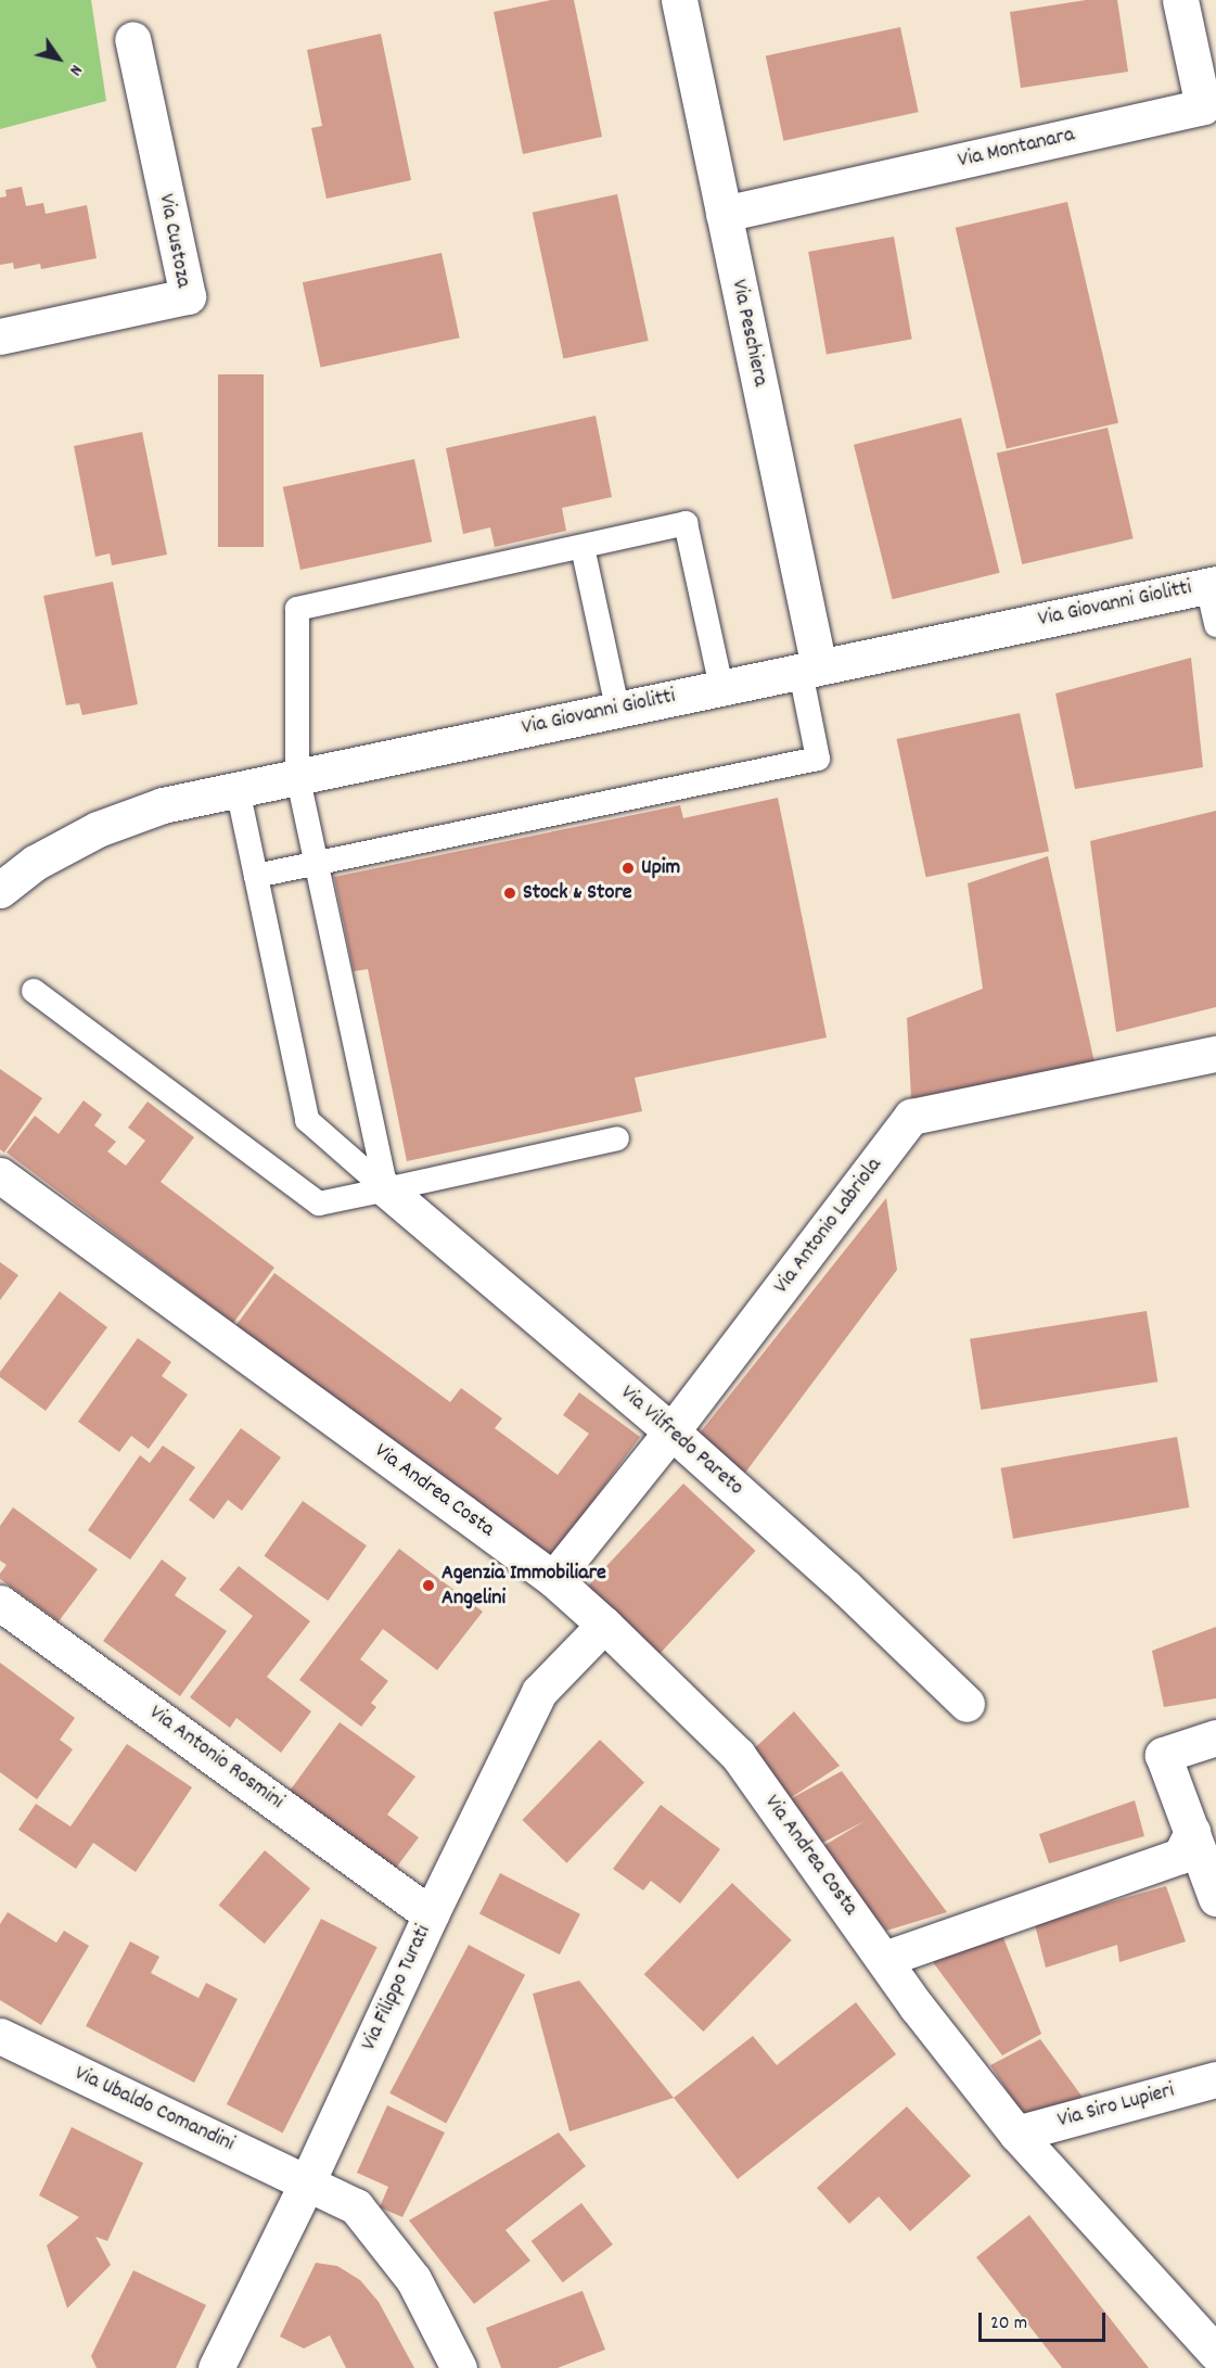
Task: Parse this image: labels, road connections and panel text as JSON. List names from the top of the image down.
{
  "streets": {
    "street": [
      "Via Montanara",
      "Via Custoza",
      "Via Peschiera",
      "Via Giovanni Giolitti",
      "Via Antonio Labriola",
      "Via Vilfredo Pareto",
      "Via Andrea Costa",
      "Via Antonio Rosmini",
      "Via Filippo Turati",
      "Via Siro Lupieri",
      "Via Ubaldo Comandini"
    ]
  },
  "crossings": [
    ["Via Montanara", "Via Peschiera"],
    ["Via Peschiera", "Via Giovanni Giolitti"],
    ["Via Antonio Labriola", "Via Vilfredo Pareto"],
    ["Via Antonio Labriola", "Via Andrea Costa"],
    ["Via Andrea Costa", "Via Filippo Turati"],
    ["Via Andrea Costa", "Via Siro Lupieri"],
    ["Via Antonio Rosmini", "Via Filippo Turati"],
    ["Via Filippo Turati", "Via Ubaldo Comandini"]
  ],
  "places": ["Upim", "Stock & Store", "Agenzia Immobiliare Angelini"],
  "scale_bar": "20 m",
  "north": "bottom right"
}
